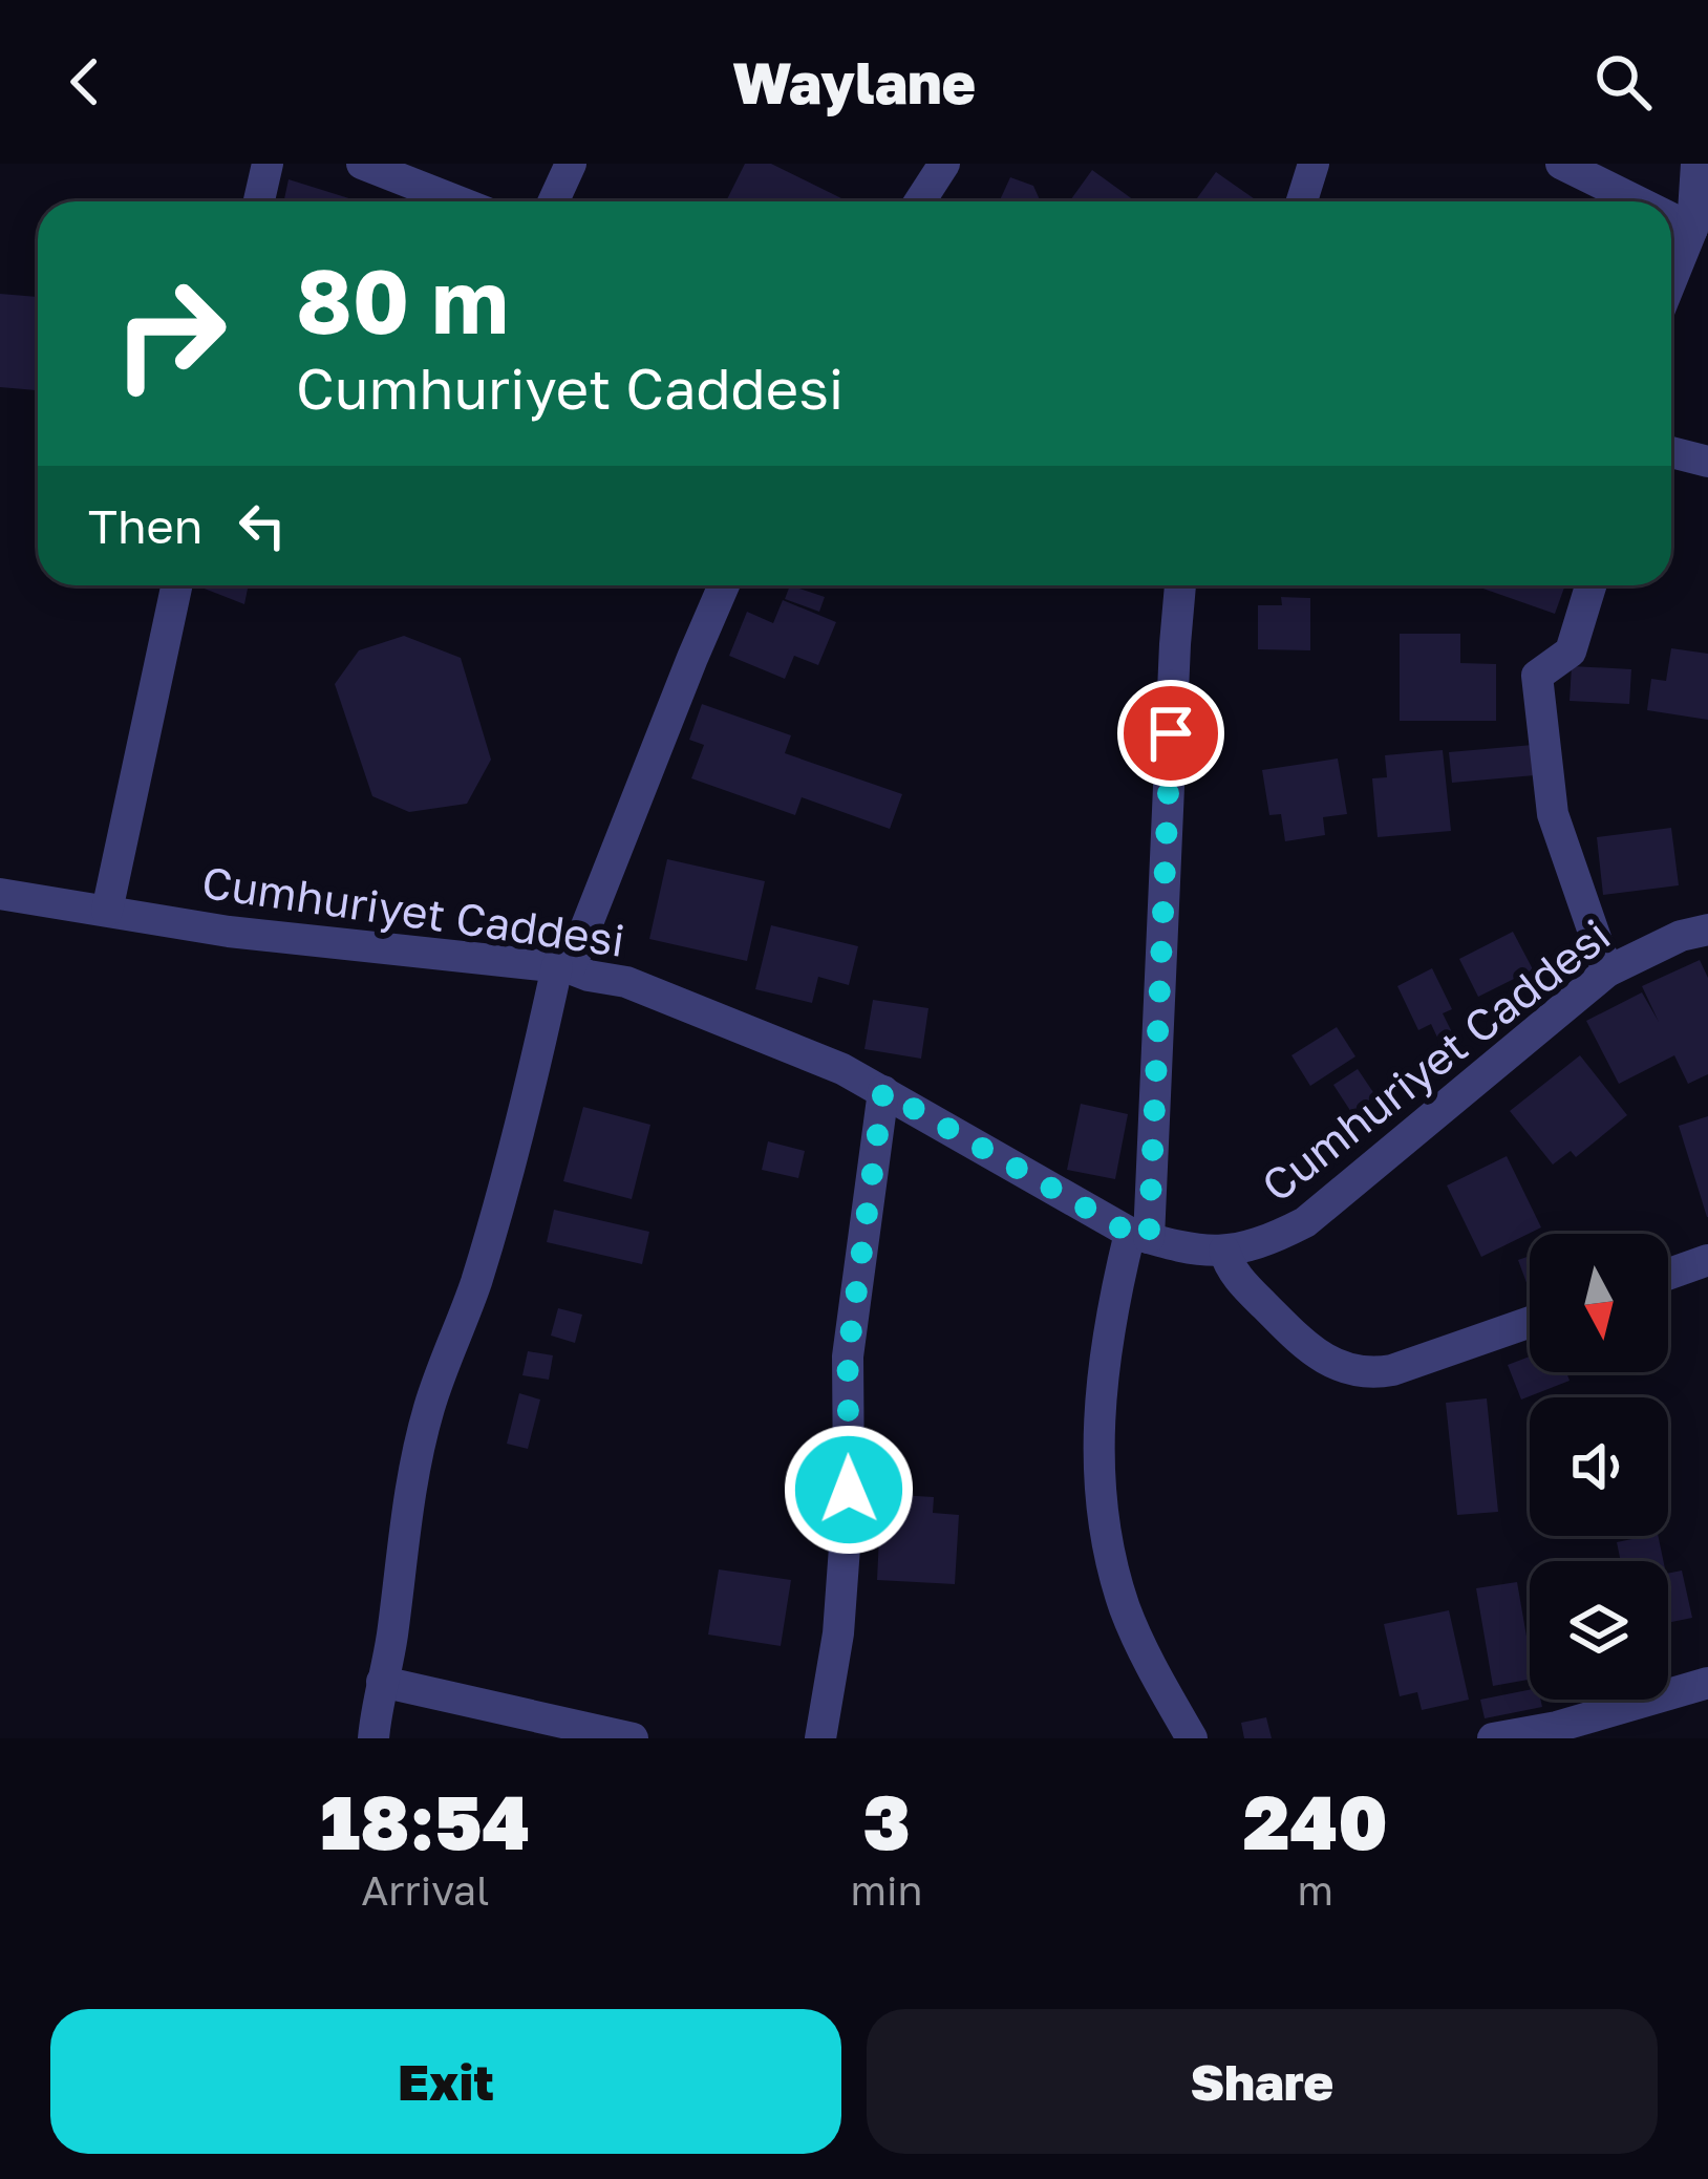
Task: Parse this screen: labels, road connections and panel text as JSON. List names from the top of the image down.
{
  "streets": {
    "street": ["Cumhuriyet Caddesi"]
  },
  "north": "bottom",
  "page": {
    "header": "Waylane",
    "turn": ["80 m", "Cumhuriyet Caddesi"],
    "then": "Then",
    "eta": [
      "18:54",
      "Arrival",
      "3",
      "min",
      "240",
      "m"
    ],
    "buttons": ["Exit", "Share"]
  }
}
